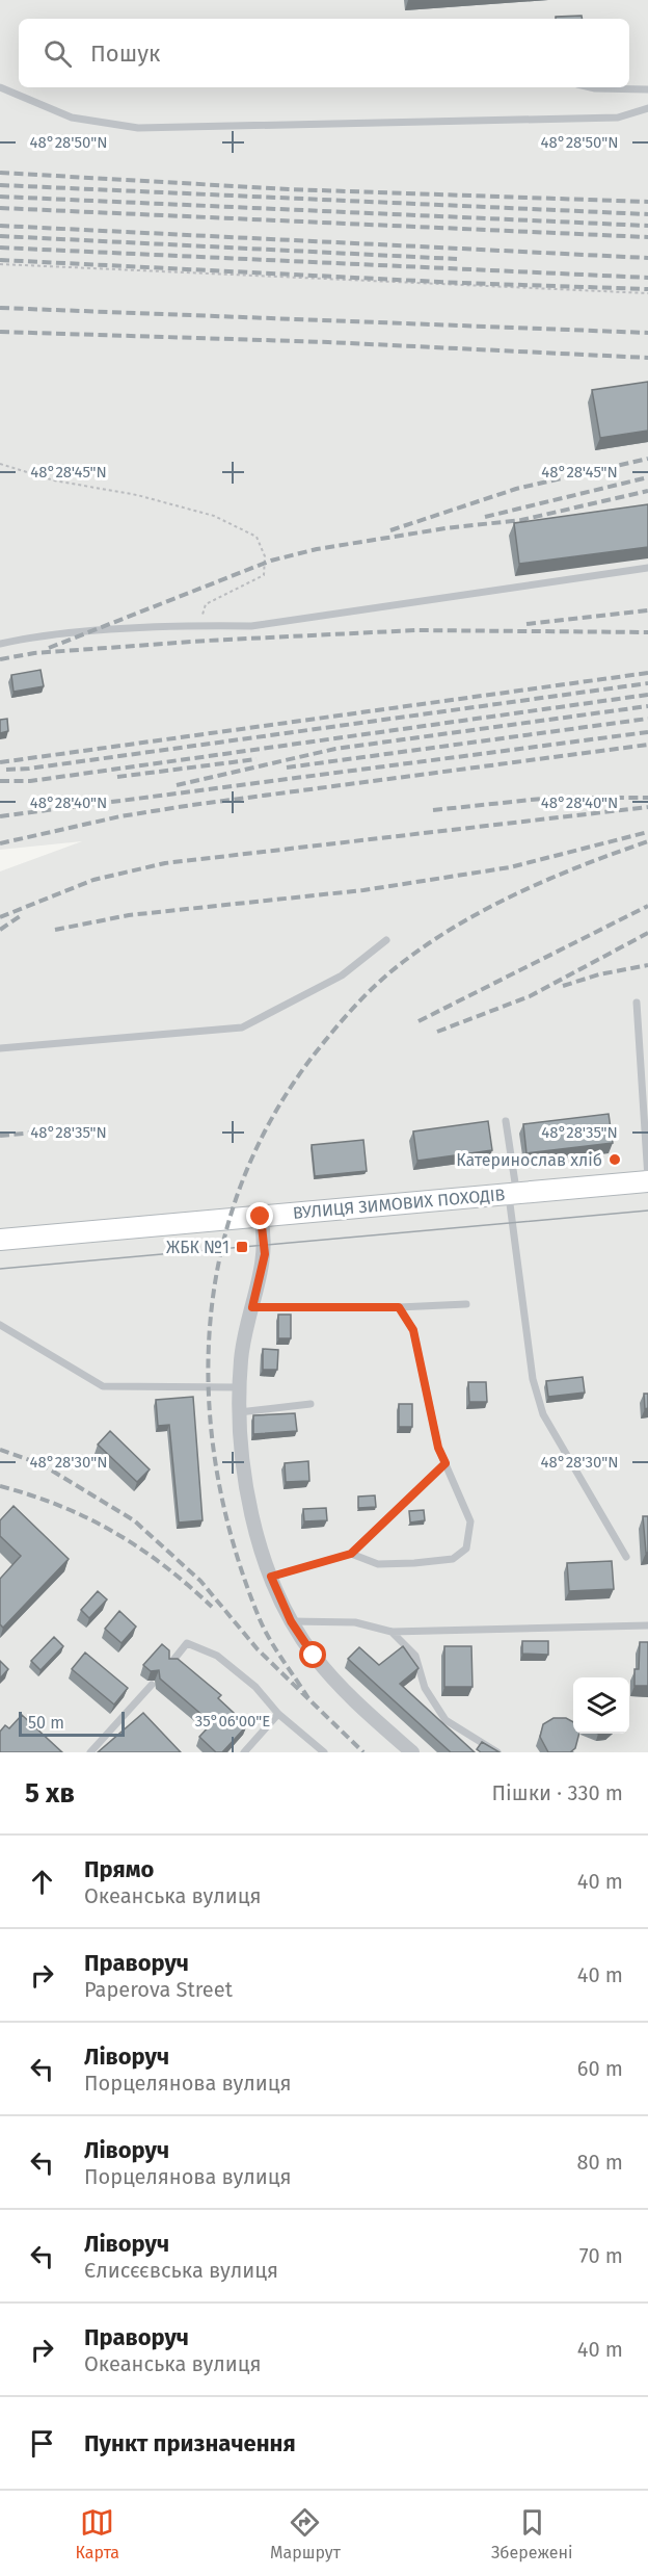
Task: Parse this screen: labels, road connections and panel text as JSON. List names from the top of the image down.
{
  "streets": {
    "main road": ["ВУЛИЦЯ ЗИМОВИХ ПОХОДІВ"]
  },
  "places": {
    "other": ["Катеринослав хліб"],
    "transit": ["ЖБК №1"]
  },
  "scale_bar": "50 m",
  "page": {
    "search": "Пошук",
    "scale": "50 m",
    "heading": ["5 хв", "Пішки · 330 m"],
    "list": [
      ["Прямо", "Океанська вулиця", "40 m"],
      ["Праворуч", "Paperova Street", "40 m"],
      ["Ліворуч", "Порцелянова вулиця", "60 m"],
      ["Ліворуч", "Порцелянова вулиця", "80 m"],
      ["Ліворуч", "Єлисєєвська вулиця", "70 m"],
      ["Праворуч", "Океанська вулиця", "40 m"],
      "Пункт призначення"
    ],
    "nav": ["Карта", "Маршрут", "Збережені"]
  },
  "coordinates": [
    "48°28'50\"N",
    "48°28'45\"N",
    "48°28'40\"N",
    "48°28'35\"N",
    "48°28'30\"N",
    "35°06'00\"E"
  ]
}
